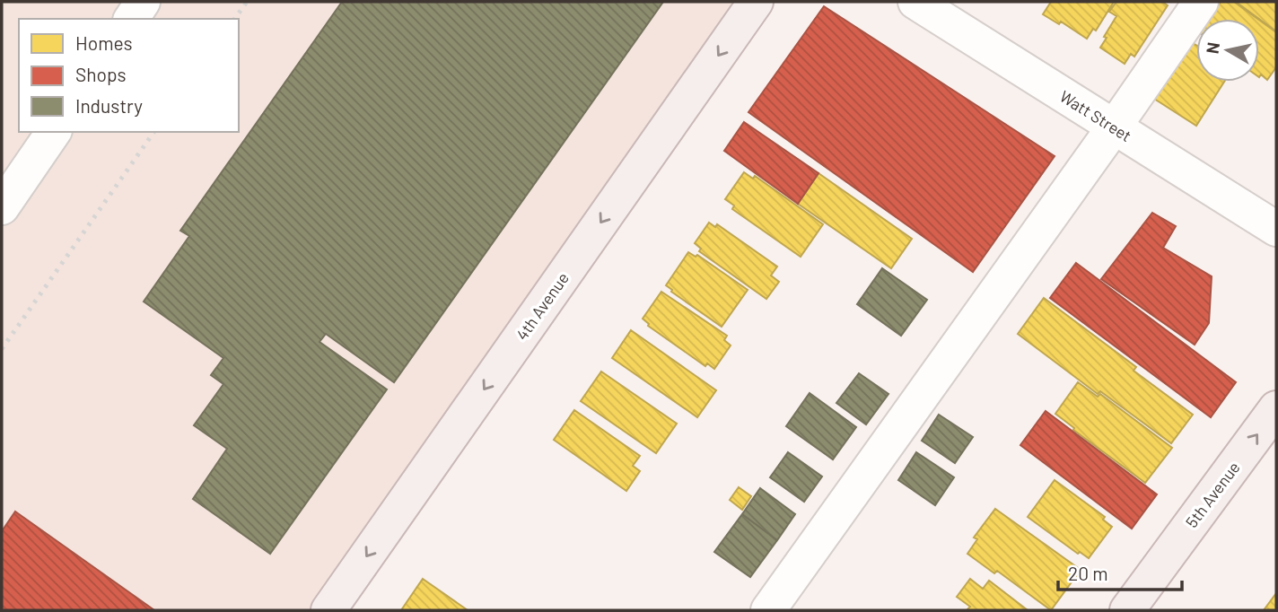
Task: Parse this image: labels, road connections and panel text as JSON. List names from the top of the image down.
{
  "streets": {
    "main road": ["4th Avenue", "5th Avenue"],
    "street": ["Watt Street"]
  },
  "one_way": ["4th Avenue", "5th Avenue"],
  "legend": ["Homes", "Shops", "Industry"],
  "scale_bar": "20 m",
  "north": "left"
}
